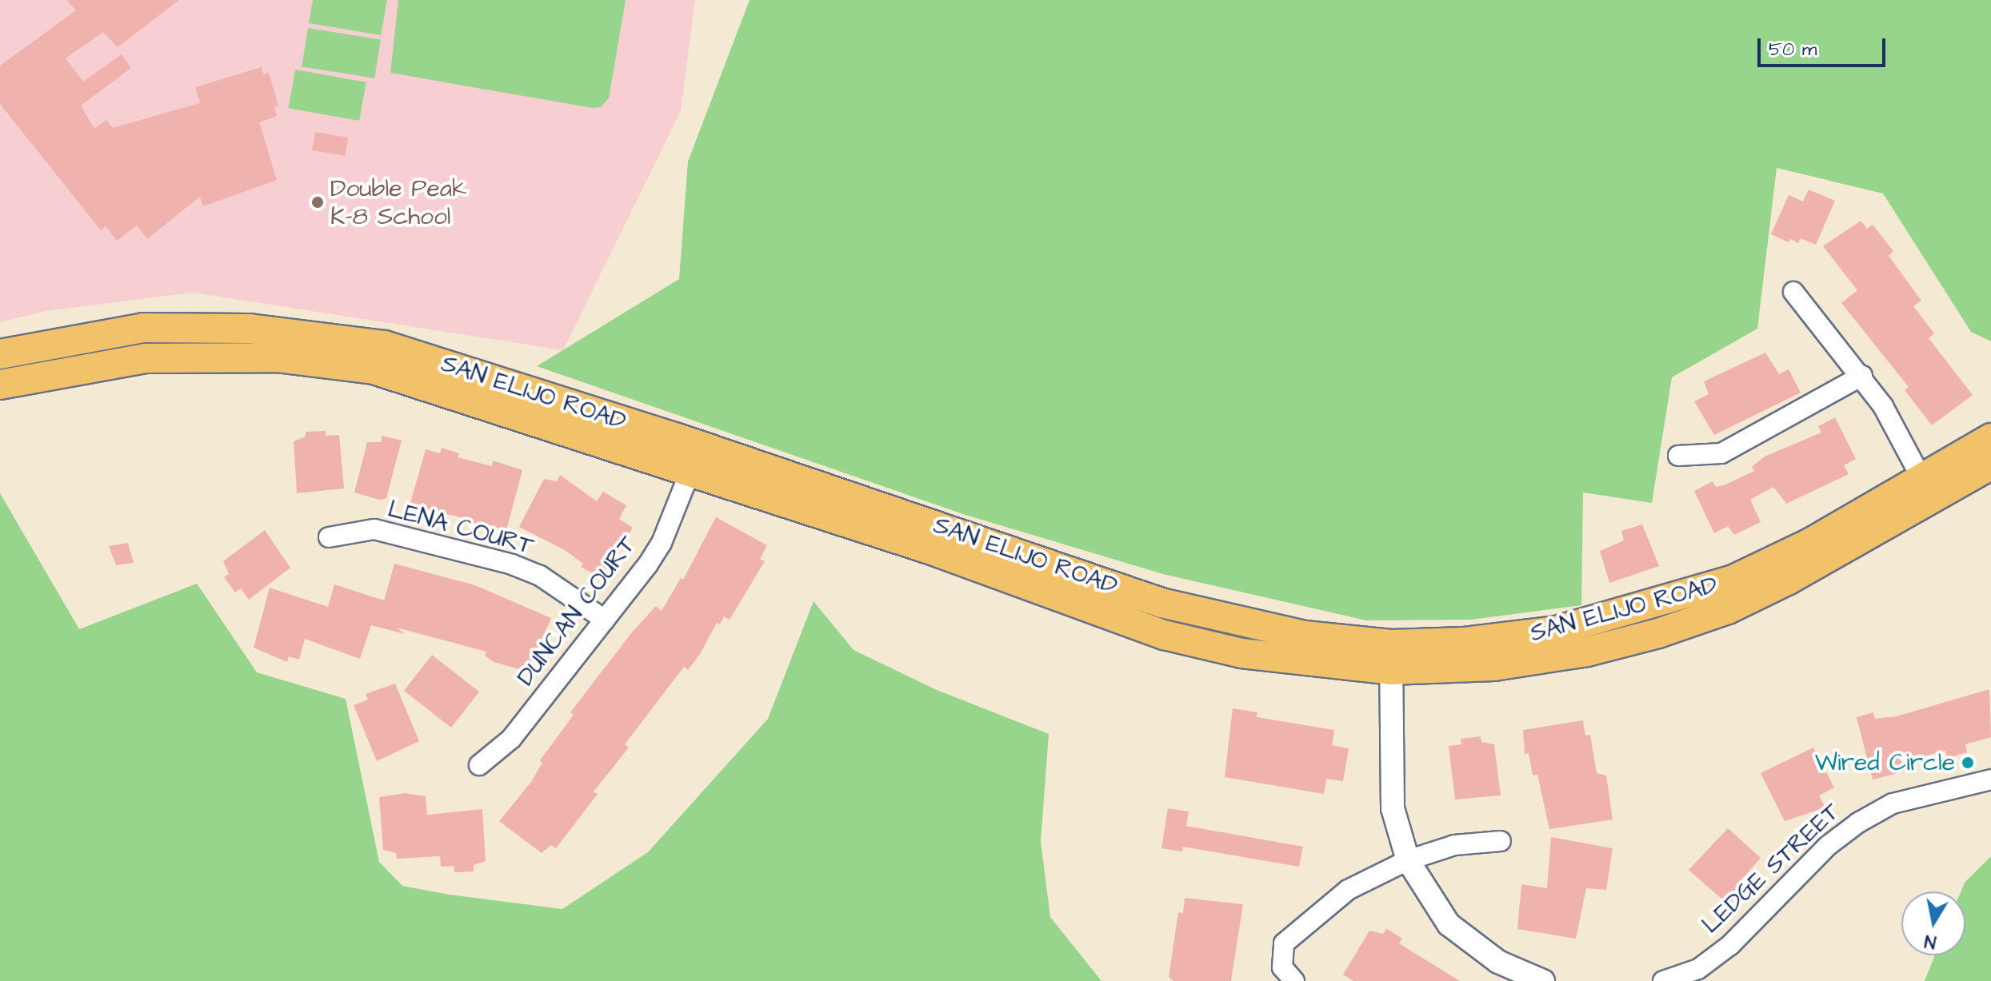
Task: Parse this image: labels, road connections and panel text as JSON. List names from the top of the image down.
{
  "streets": {
    "main road": ["SAN ELIJO ROAD"],
    "street": ["LENA COURT", "DUNCAN COURT", "LEDGE STREET"]
  },
  "crossings": [
    ["SAN ELIJO ROAD", "DUNCAN COURT"],
    ["LENA COURT", "DUNCAN COURT"]
  ],
  "places": ["Double Peak K-8 School", "Wired Circle"],
  "scale_bar": "50 m",
  "north": "bottom"
}
